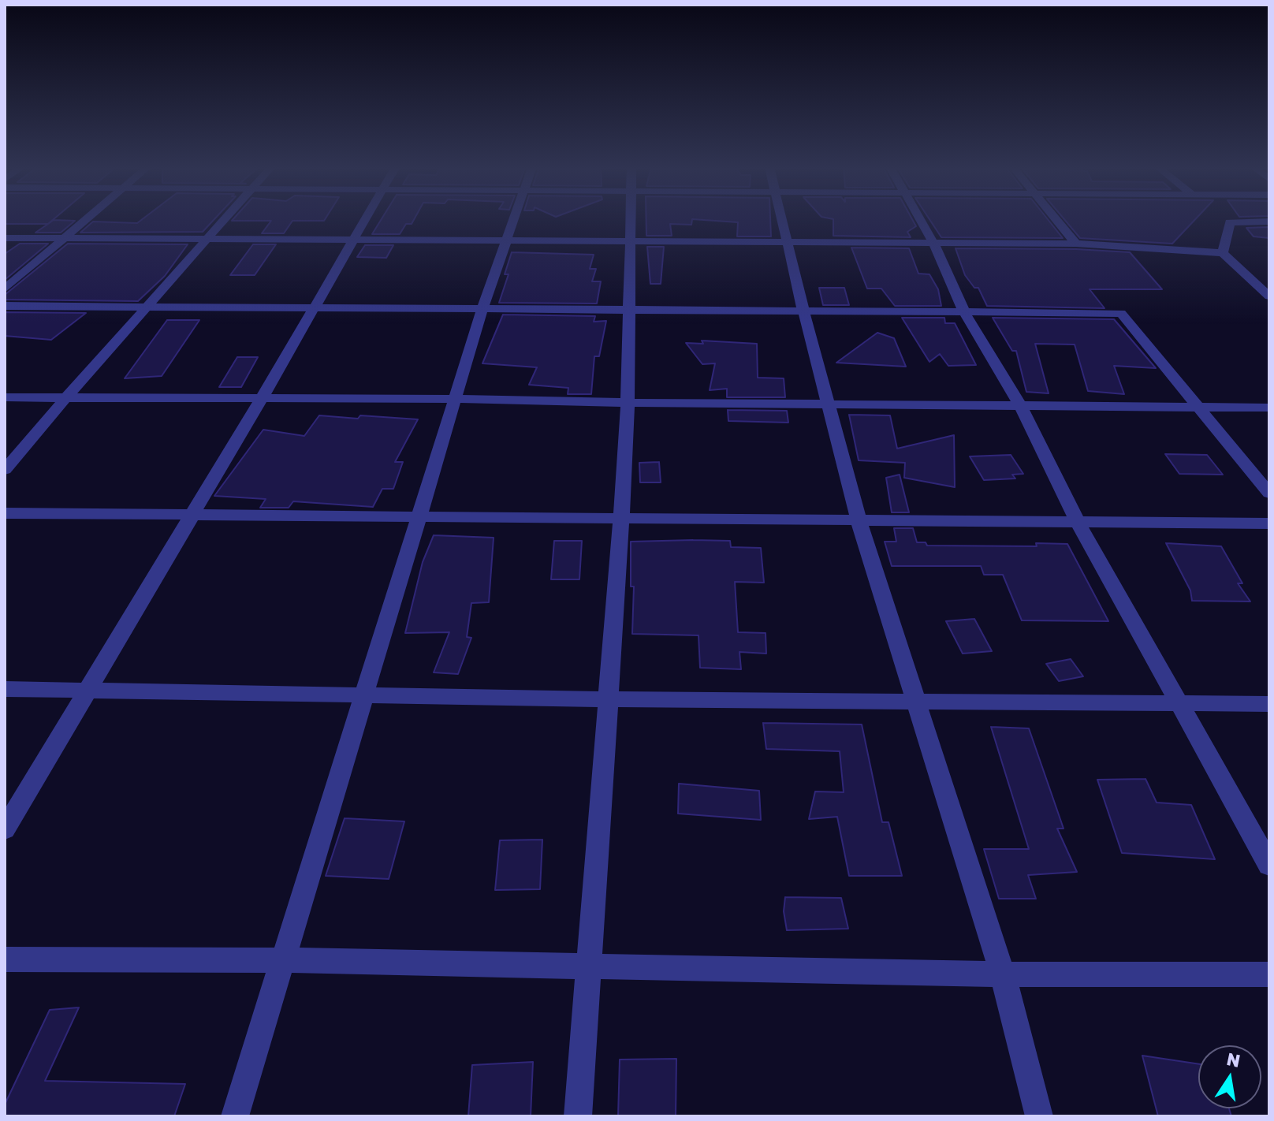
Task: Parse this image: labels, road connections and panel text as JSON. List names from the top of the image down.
{
  "north": "top"
}
